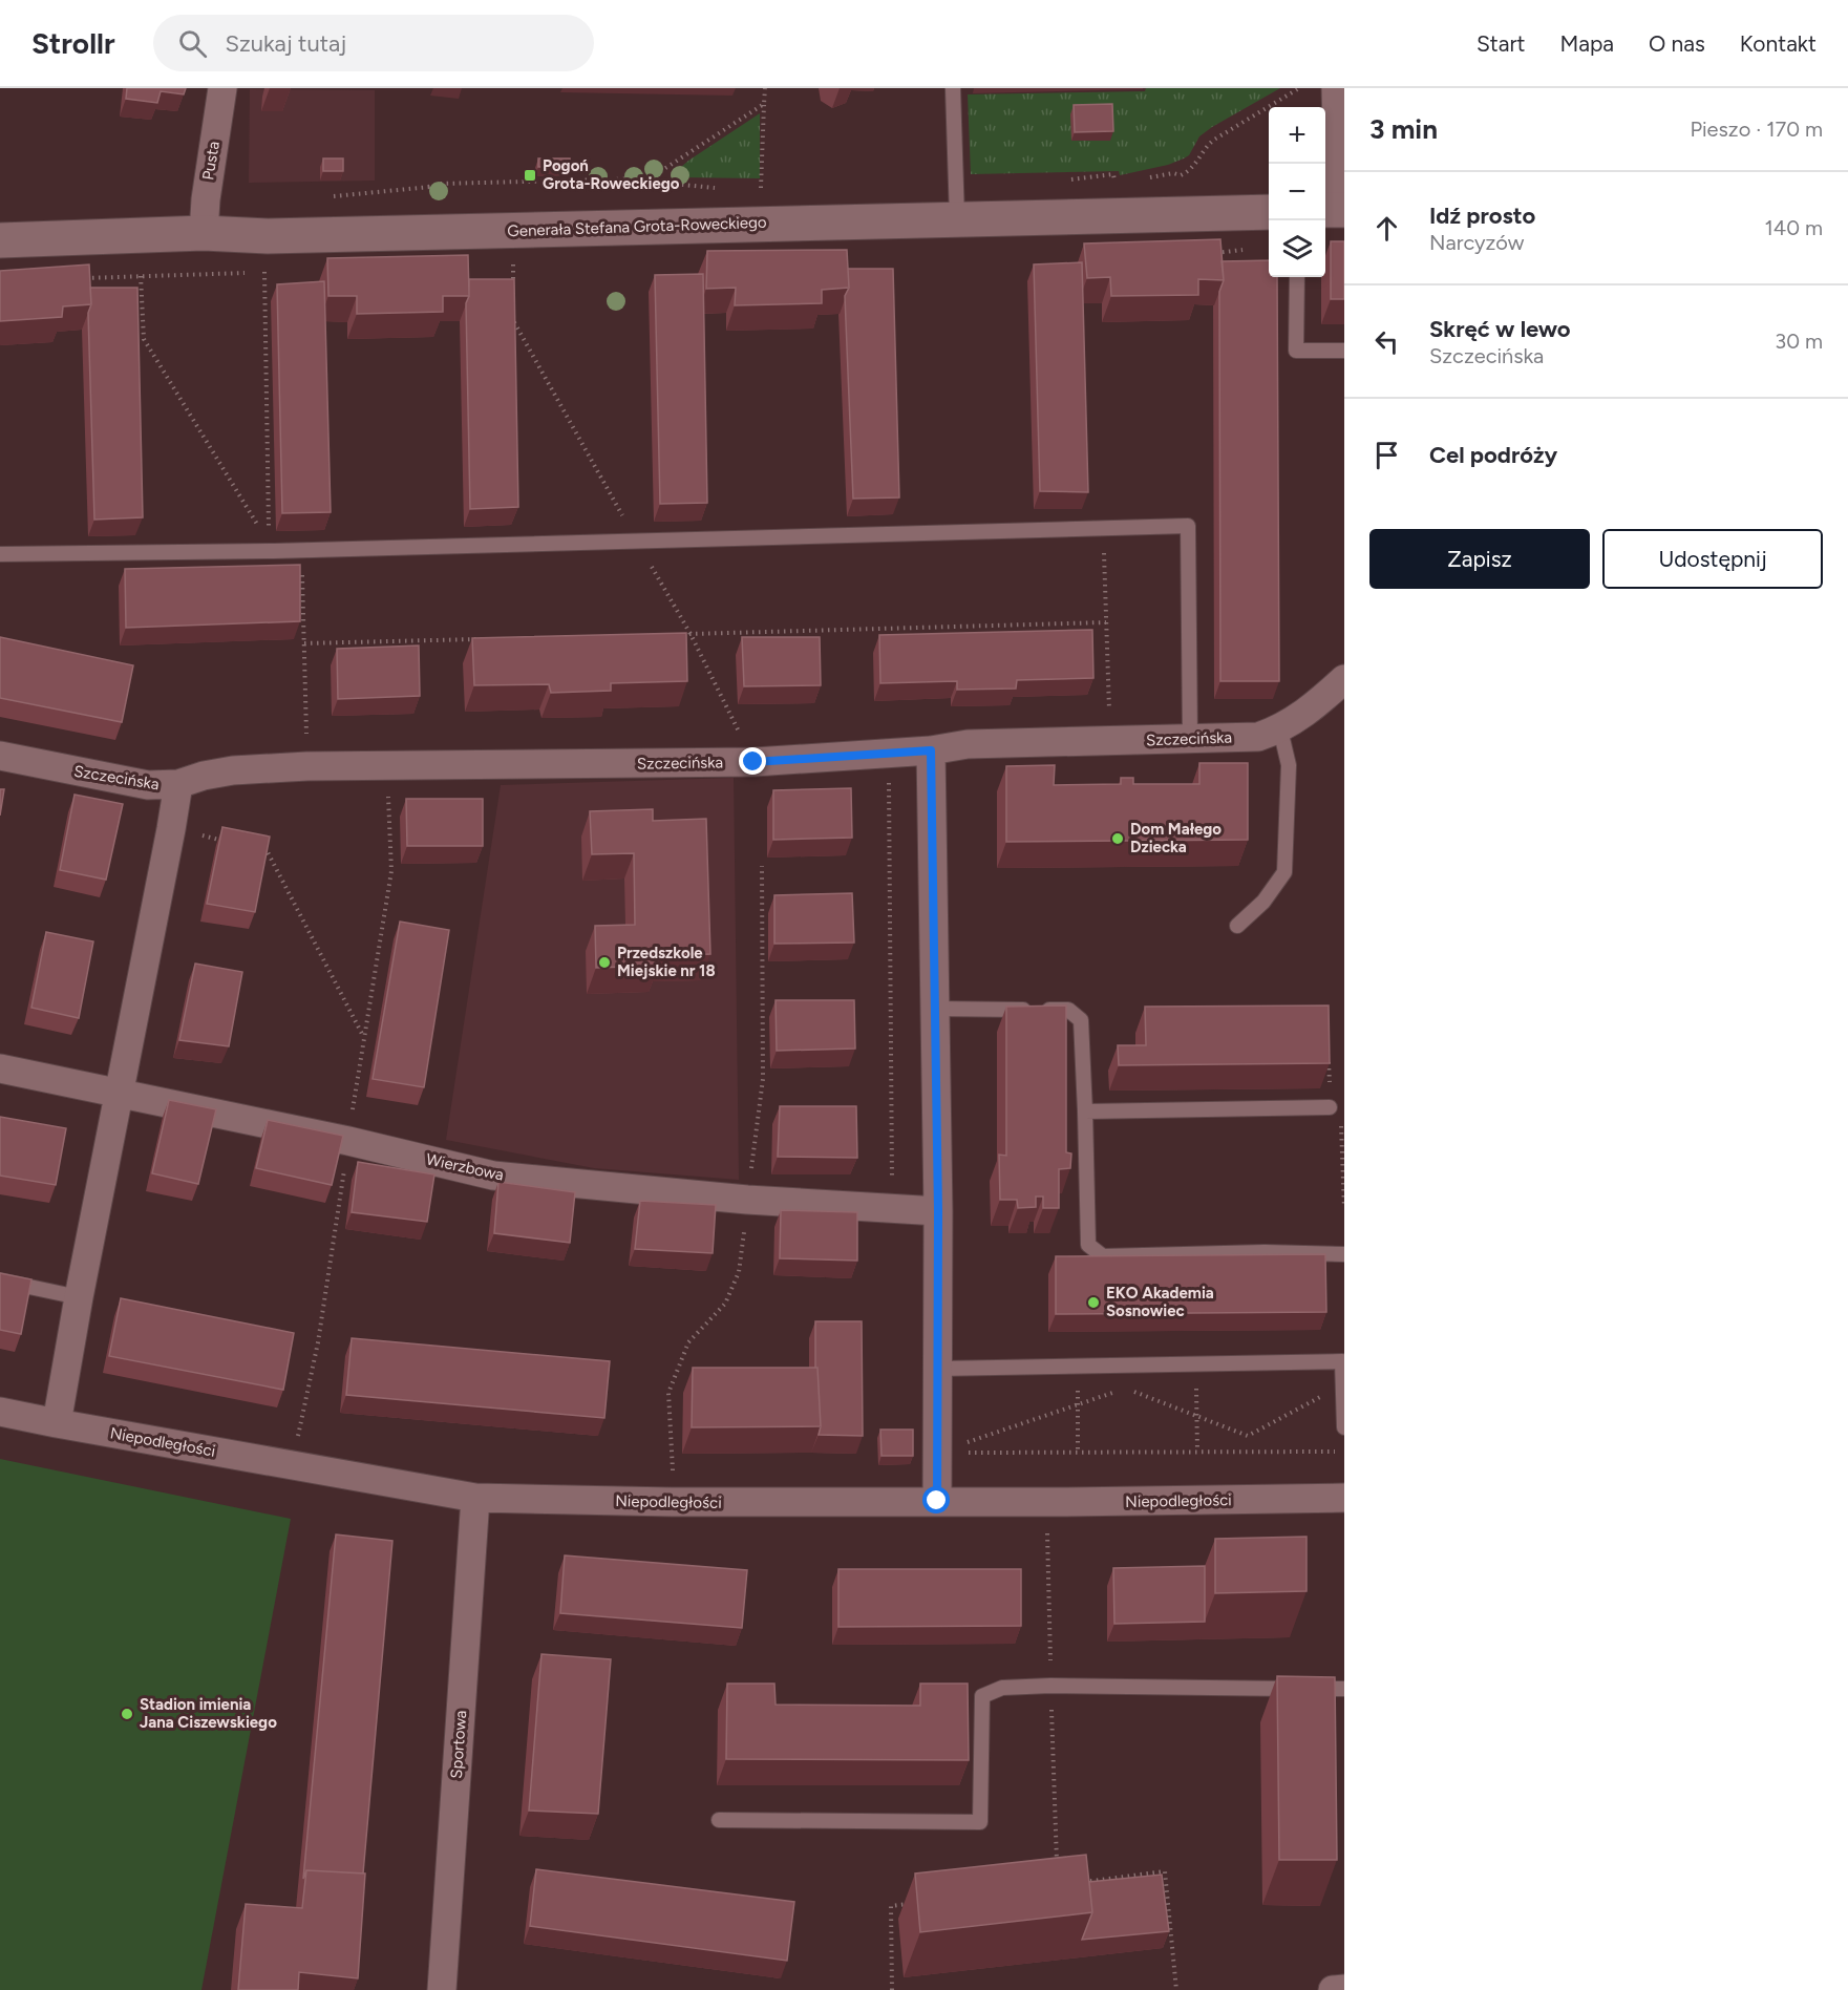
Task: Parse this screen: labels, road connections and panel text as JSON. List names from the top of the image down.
{
  "streets": {
    "street": [
      "Pusta",
      "Generała Stefana Grota-Roweckiego",
      "Szczecińska",
      "Wierzbowa",
      "Niepodległości",
      "Sportowa"
    ]
  },
  "crossings": [
    ["Pusta", "Generała Stefana Grota-Roweckiego"],
    ["Niepodległości", "Sportowa"]
  ],
  "places": {
    "transit": ["Pogoń Grota-Roweckiego"],
    "other": [
      "Dom Małego Dziecka",
      "Przedszkole Miejskie nr 18",
      "EKO Akademia Sosnowiec",
      "Stadion imienia Jana Ciszewskiego"
    ]
  },
  "page": {
    "header": "Strollr",
    "search": "Szukaj tutaj",
    "nav": [
      "Start",
      "Mapa",
      "O nas",
      "Kontakt"
    ],
    "heading": ["3 min", "Pieszo · 170 m"],
    "map_buttons": ["+", "−"],
    "list": [
      ["Idź prosto", "Narcyzów", "140 m"],
      ["Skręć w lewo", "Szczecińska", "30 m"],
      "Cel podróży"
    ],
    "buttons": ["Zapisz", "Udostępnij"]
  }
}
